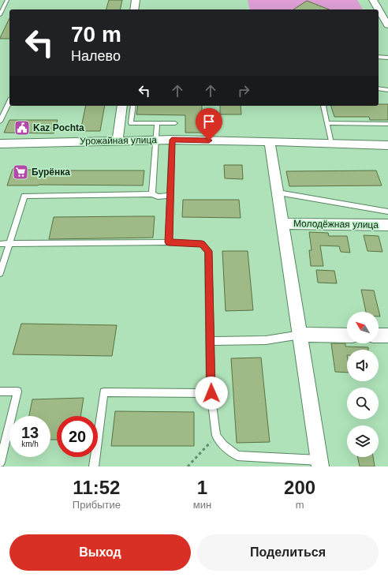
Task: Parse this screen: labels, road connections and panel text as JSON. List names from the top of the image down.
{
  "streets": {
    "street": ["Урожайная улица", "Молодёжная улица"]
  },
  "places": {
    "public building": ["Kaz Pochta"],
    "supermarket": ["Бурёнка"]
  },
  "north": "top left",
  "page": {
    "turn": ["70 m", "Налево"],
    "speed": "13 km/h",
    "limit": "20",
    "eta": [
      "11:52",
      "Прибытие",
      "1",
      "мин",
      "200",
      "m"
    ],
    "buttons": ["Выход", "Поделиться"]
  }
}
